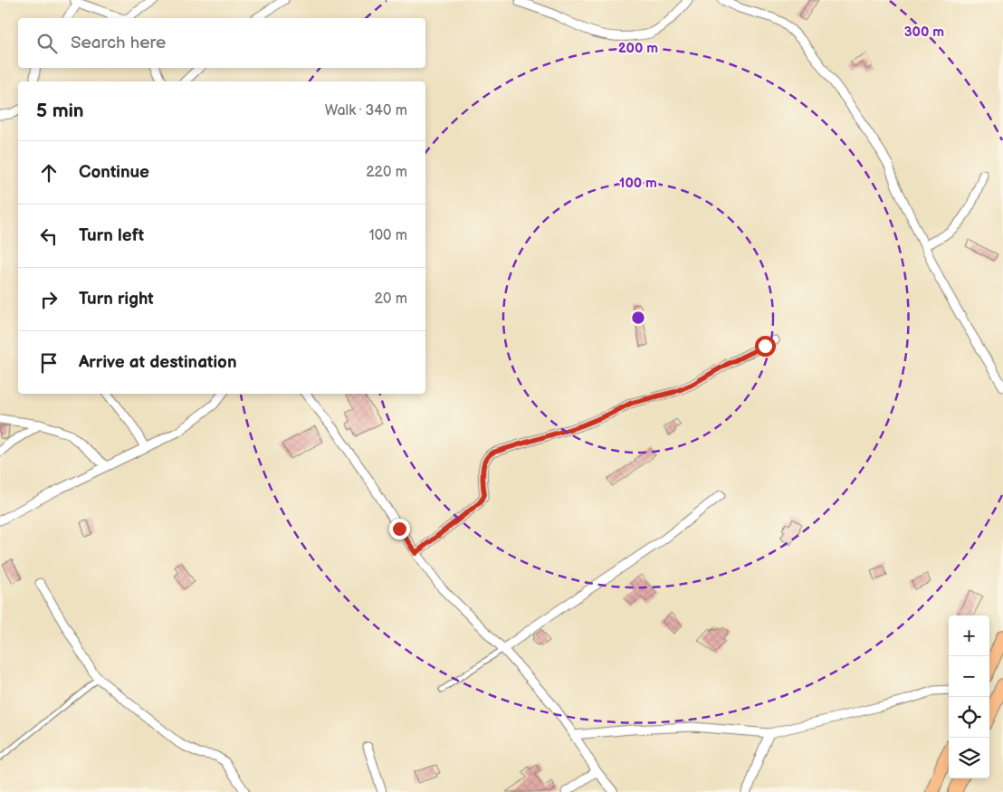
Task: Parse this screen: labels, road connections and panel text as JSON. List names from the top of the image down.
{
  "page": {
    "search": "Search here",
    "heading": ["5 min", "Walk · 340 m"],
    "list": [
      ["Continue", "220 m"],
      ["Turn left", "100 m"],
      ["Turn right", "20 m"],
      "Arrive at destination"
    ],
    "map_buttons": ["+", "−"]
  },
  "rings": ["300 m", "200 m", "100 m"]
}
